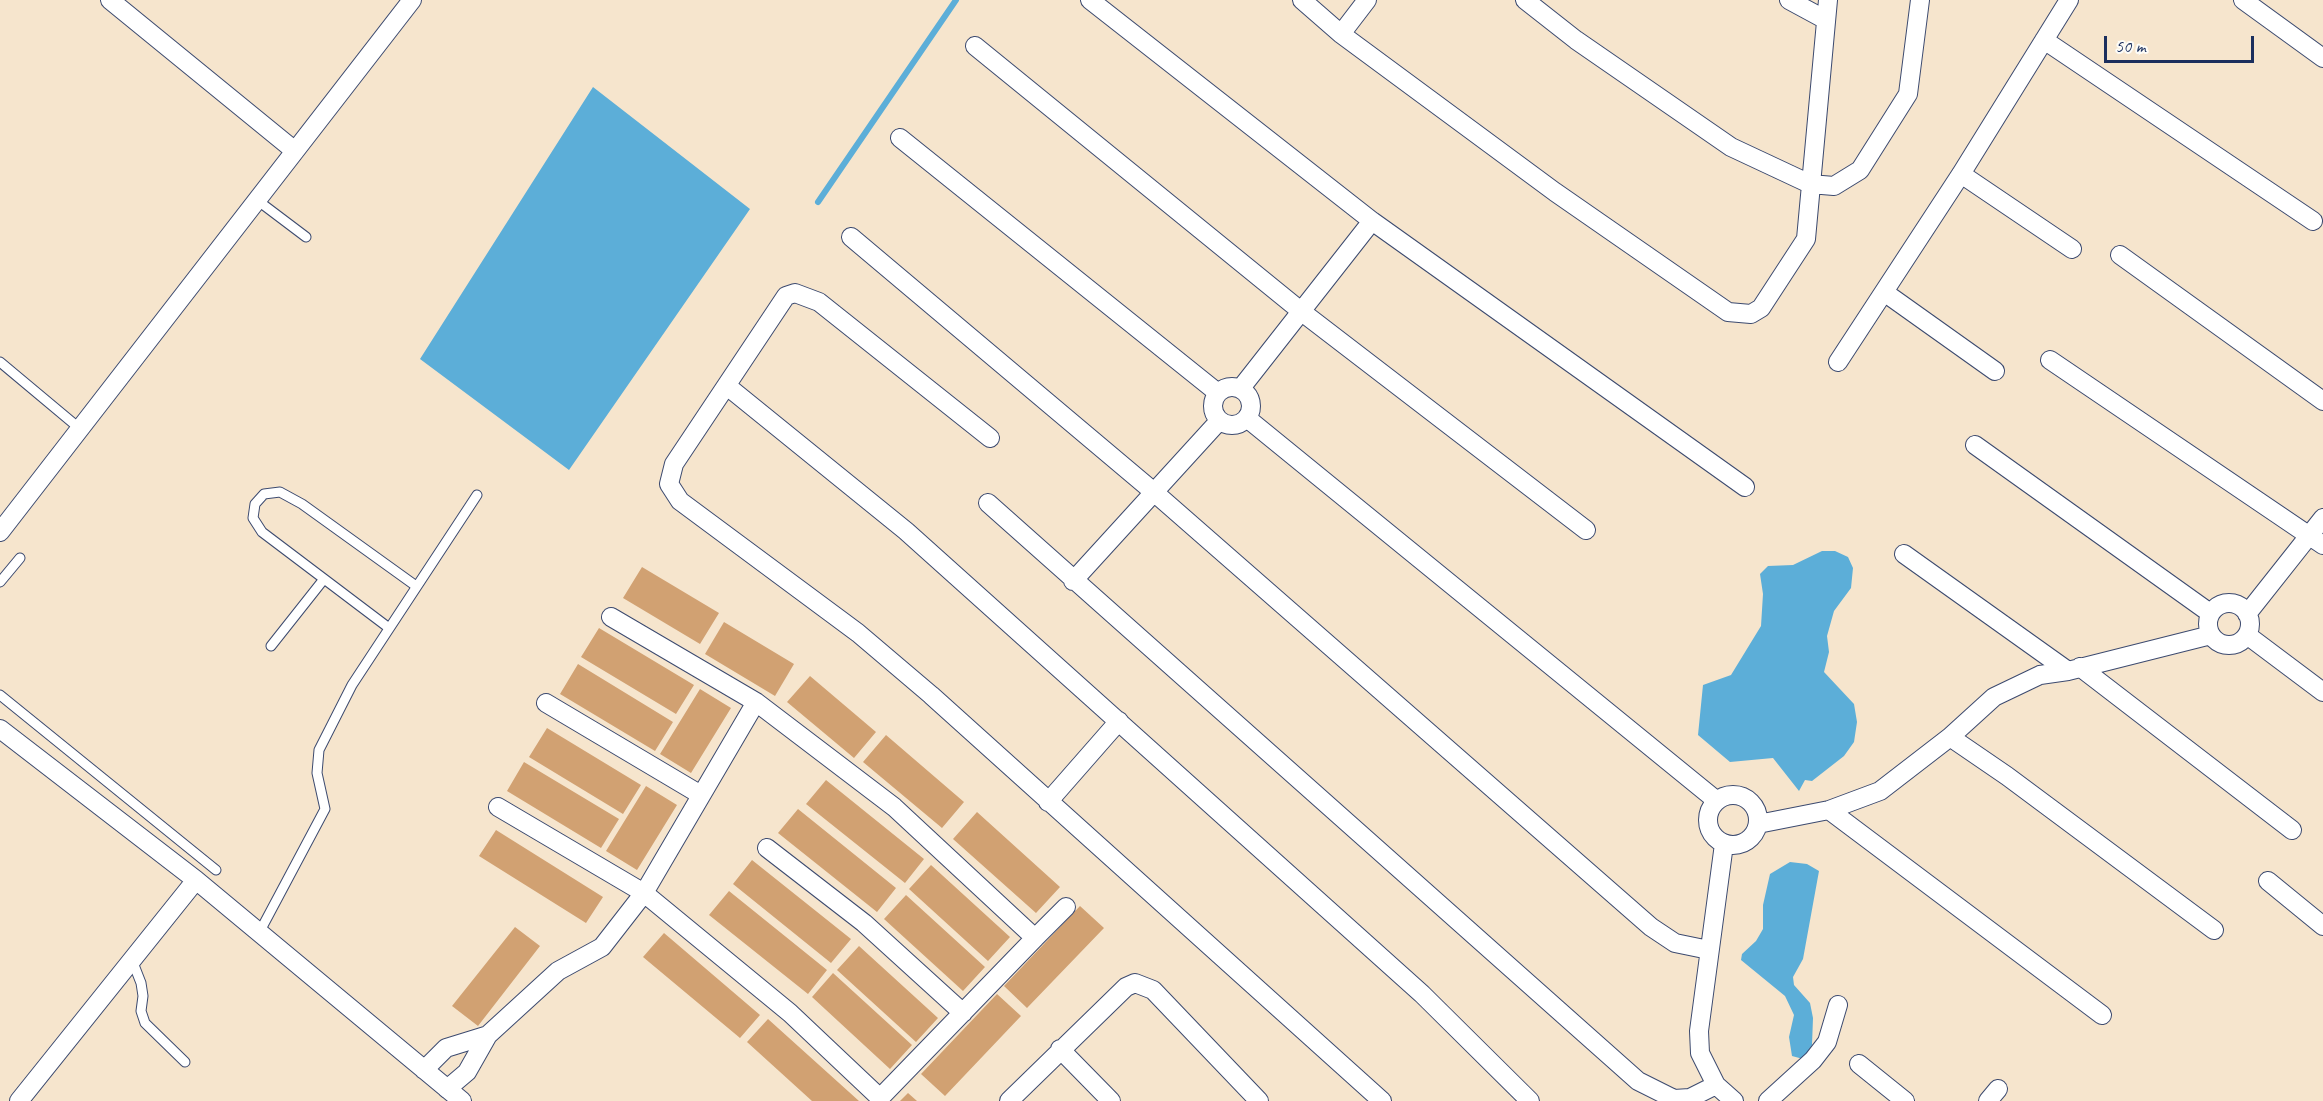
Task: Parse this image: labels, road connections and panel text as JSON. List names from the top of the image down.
{
  "scale_bar": "50 m"
}
